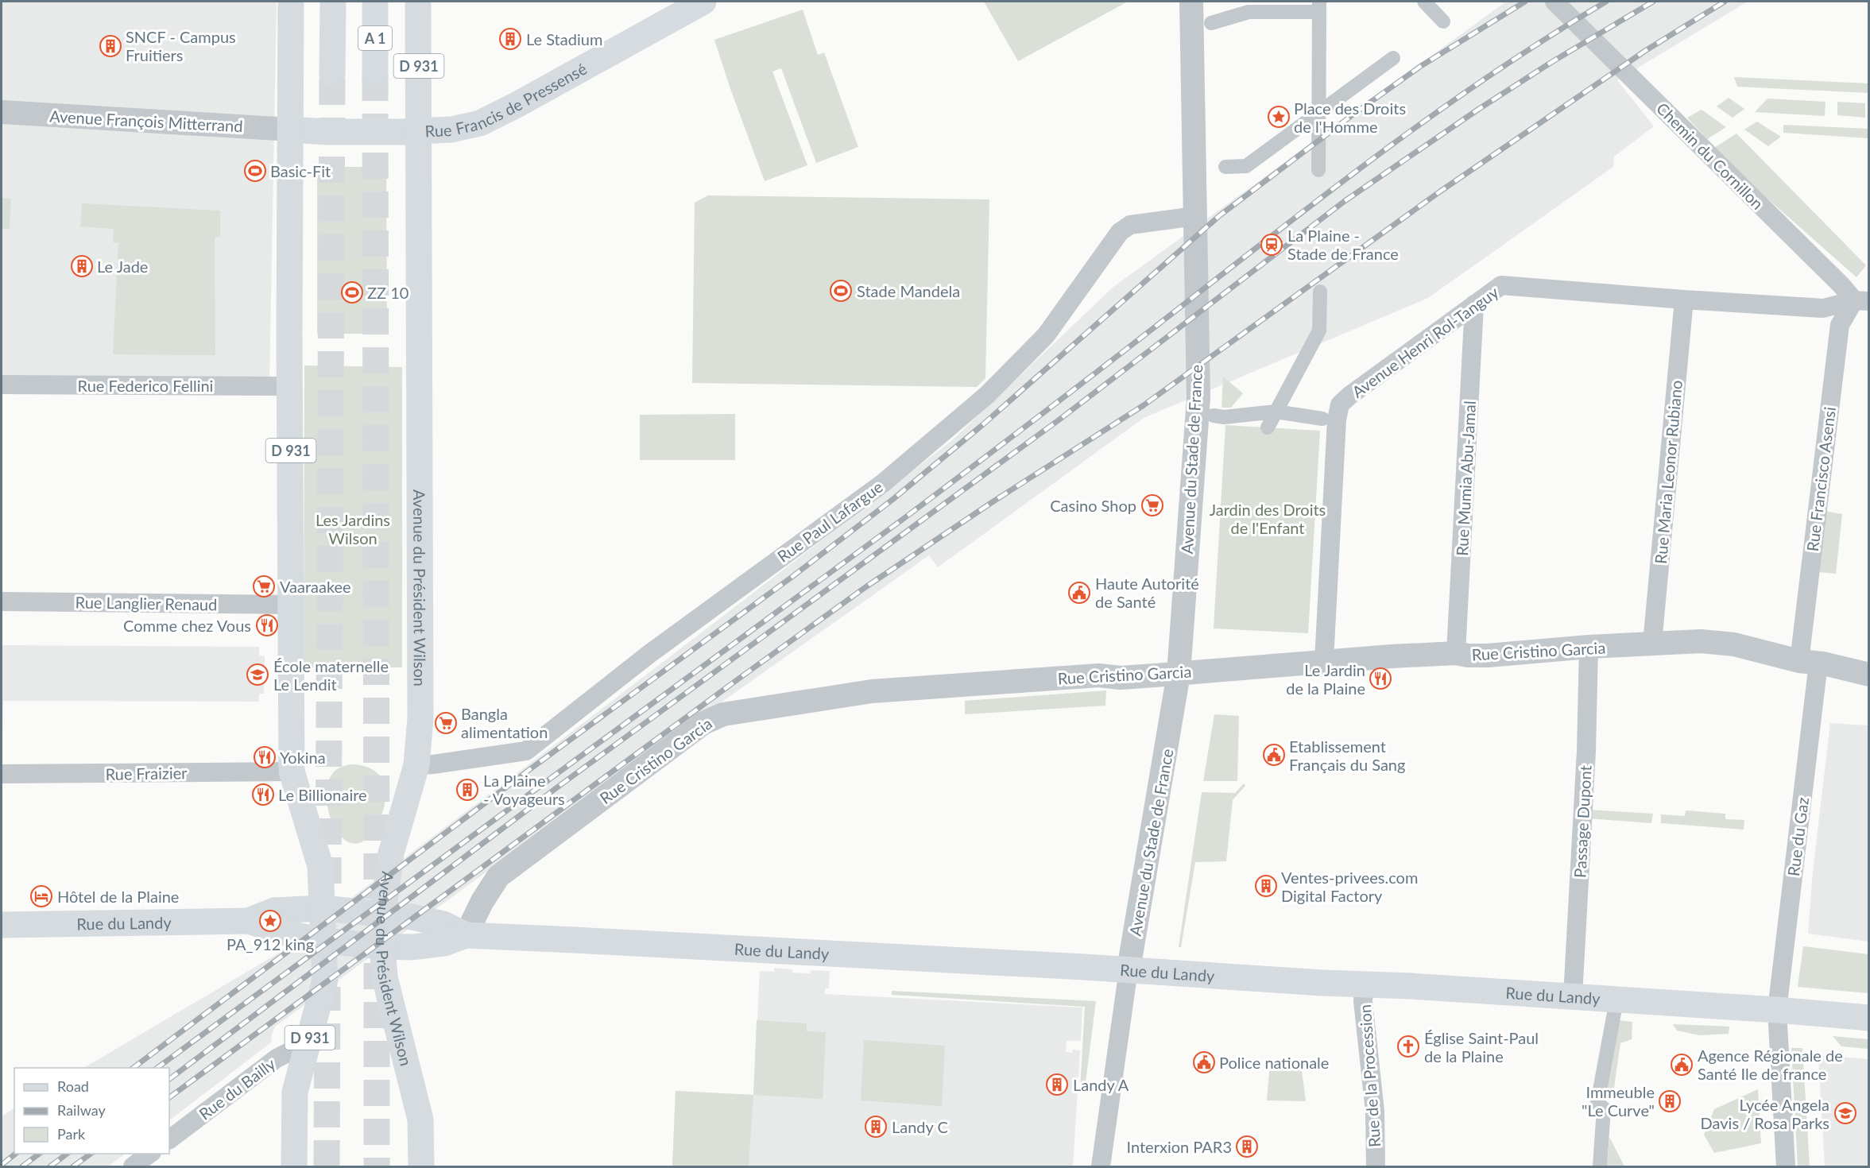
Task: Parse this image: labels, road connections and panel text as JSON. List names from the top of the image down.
{
  "streets": {
    "main road": [
      "A 1",
      "D 931",
      "Rue Francis de Pressensé",
      "Avenue du Président Wilson",
      "Rue du Landy"
    ],
    "street": [
      "Avenue François Mitterrand",
      "Chemin du Cornillon",
      "Avenue Henri Rol-Tanguy",
      "Rue Federico Fellini",
      "Avenue du Stade de France",
      "Rue Maria Leonor Rubiano",
      "Rue Mumia Abu-Jamal",
      "Rue Francisco Asensi",
      "Rue Paul Lafargue",
      "Rue Langlier Renaud",
      "Rue Cristino Garcia",
      "Rue Fraizier",
      "Passage Dupont",
      "Rue du Gaz",
      "Rue de la Procession",
      "Rue du Bailly"
    ]
  },
  "crossings": [
    ["D 931", "Rue Francis de Pressensé"],
    ["D 931", "Avenue François Mitterrand"],
    ["D 931", "Rue Federico Fellini"],
    ["D 931", "Rue Langlier Renaud"],
    ["D 931", "Rue Fraizier"],
    ["D 931", "Rue du Landy"],
    ["D 931", "Rue du Bailly"],
    ["Rue Francis de Pressensé", "Avenue François Mitterrand"],
    ["Rue Francis de Pressensé", "Avenue du Président Wilson"],
    ["Chemin du Cornillon", "Avenue Henri Rol-Tanguy"],
    ["Chemin du Cornillon", "Rue Francisco Asensi"],
    ["Avenue Henri Rol-Tanguy", "Rue Maria Leonor Rubiano"],
    ["Avenue Henri Rol-Tanguy", "Rue Mumia Abu-Jamal"],
    ["Avenue Henri Rol-Tanguy", "Rue Francisco Asensi"],
    ["Avenue Henri Rol-Tanguy", "Rue Cristino Garcia"],
    ["Avenue du Stade de France", "Rue Paul Lafargue"],
    ["Avenue du Stade de France", "Rue Cristino Garcia"],
    ["Avenue du Stade de France", "Rue du Landy"],
    ["Rue Maria Leonor Rubiano", "Rue Cristino Garcia"],
    ["Rue Mumia Abu-Jamal", "Rue Cristino Garcia"],
    ["Rue Francisco Asensi", "Rue Cristino Garcia"],
    ["Rue Francisco Asensi", "Rue du Gaz"],
    ["Rue Paul Lafargue", "Avenue du Président Wilson"],
    ["Avenue du Président Wilson", "Rue du Landy"],
    ["Rue Cristino Garcia", "Passage Dupont"],
    ["Rue Cristino Garcia", "Rue du Gaz"],
    ["Rue Cristino Garcia", "Rue du Landy"],
    ["Passage Dupont", "Rue du Landy"],
    ["Rue du Gaz", "Rue du Landy"],
    ["Rue du Landy", "Rue de la Procession"]
  ],
  "parks": ["Jardin des Droits de l'Enfant", "Les Jardins Wilson"],
  "places": {
    "building": [
      "Le Stadium",
      "SNCF - Campus Fruitiers",
      "Le Jade",
      "La Plaine - Voyageurs",
      "Ventes-privees.com Digital Factory",
      "Landy A",
      "Immeuble \"Le Curve\"",
      "Landy C",
      "Interxion PAR3"
    ],
    "place": ["Place des Droits de l'Homme", "PA_912 king"],
    "sports": ["Basic-Fit", "Stade Mandela", "ZZ 10"],
    "station": ["La Plaine - Stade de France"],
    "supermarket": ["Casino Shop", "Vaaraakee", "Bangla alimentation"],
    "public building": [
      "Haute Autorité de Santé",
      "Etablissement Français du Sang",
      "Police nationale",
      "Agence Régionale de Santé Ile de france"
    ],
    "restaurant": [
      "Comme chez Vous",
      "Le Jardin de la Plaine",
      "Yokina",
      "Le Billionaire"
    ],
    "school or university": ["École maternelle Le Lendit", "Lycée Angela Davis / Rosa Parks"],
    "hotel": ["Hôtel de la Plaine"],
    "church": ["Église Saint-Paul de la Plaine"]
  },
  "legend": ["Road", "Railway", "Park"]
}
